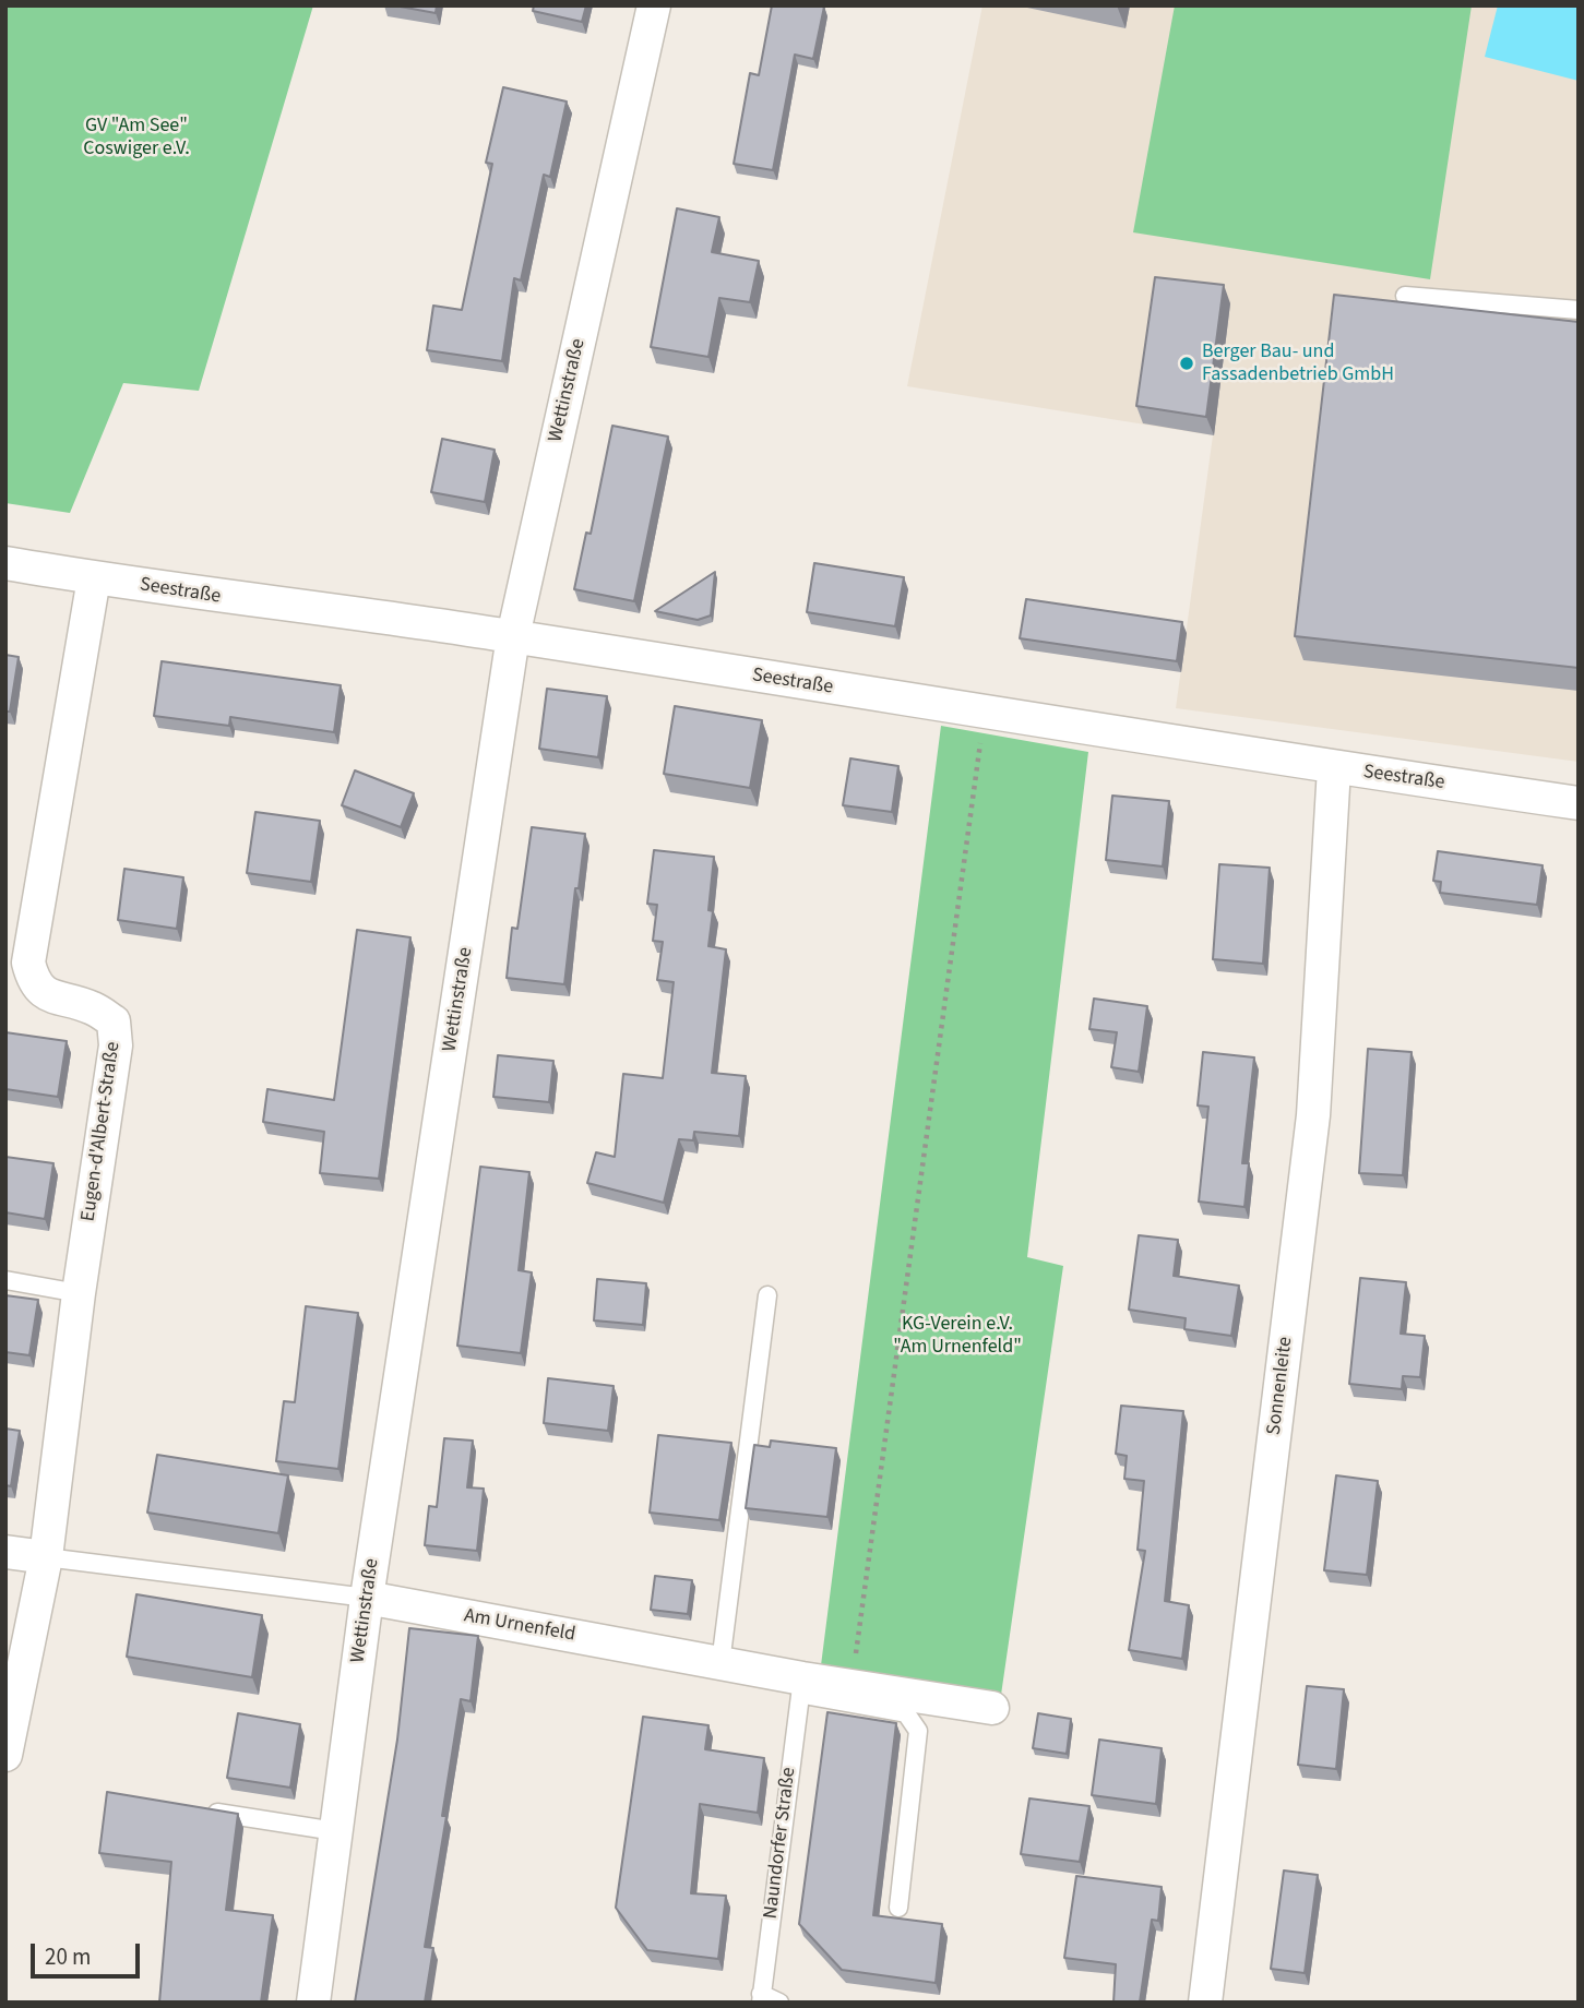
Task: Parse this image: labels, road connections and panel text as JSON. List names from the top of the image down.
{
  "streets": {
    "street": [
      "Wettinstraße",
      "Seestraße",
      "Eugen-d'Albert-Straße",
      "Sonnenleite",
      "Am Urnenfeld"
    ],
    "lane": ["Naundorfer Straße"]
  },
  "crossings": [
    ["Wettinstraße", "Seestraße"],
    ["Wettinstraße", "Am Urnenfeld"],
    ["Seestraße", "Eugen-d'Albert-Straße"],
    ["Seestraße", "Sonnenleite"],
    ["Eugen-d'Albert-Straße", "Am Urnenfeld"],
    ["Am Urnenfeld", "Naundorfer Straße"]
  ],
  "parks": ["GV \"Am See\" Coswiger e.V.", "KG-Verein e.V. \"Am Urnenfeld\""],
  "places": ["Berger Bau- und Fassadenbetrieb GmbH"],
  "scale_bar": "20 m"
}
